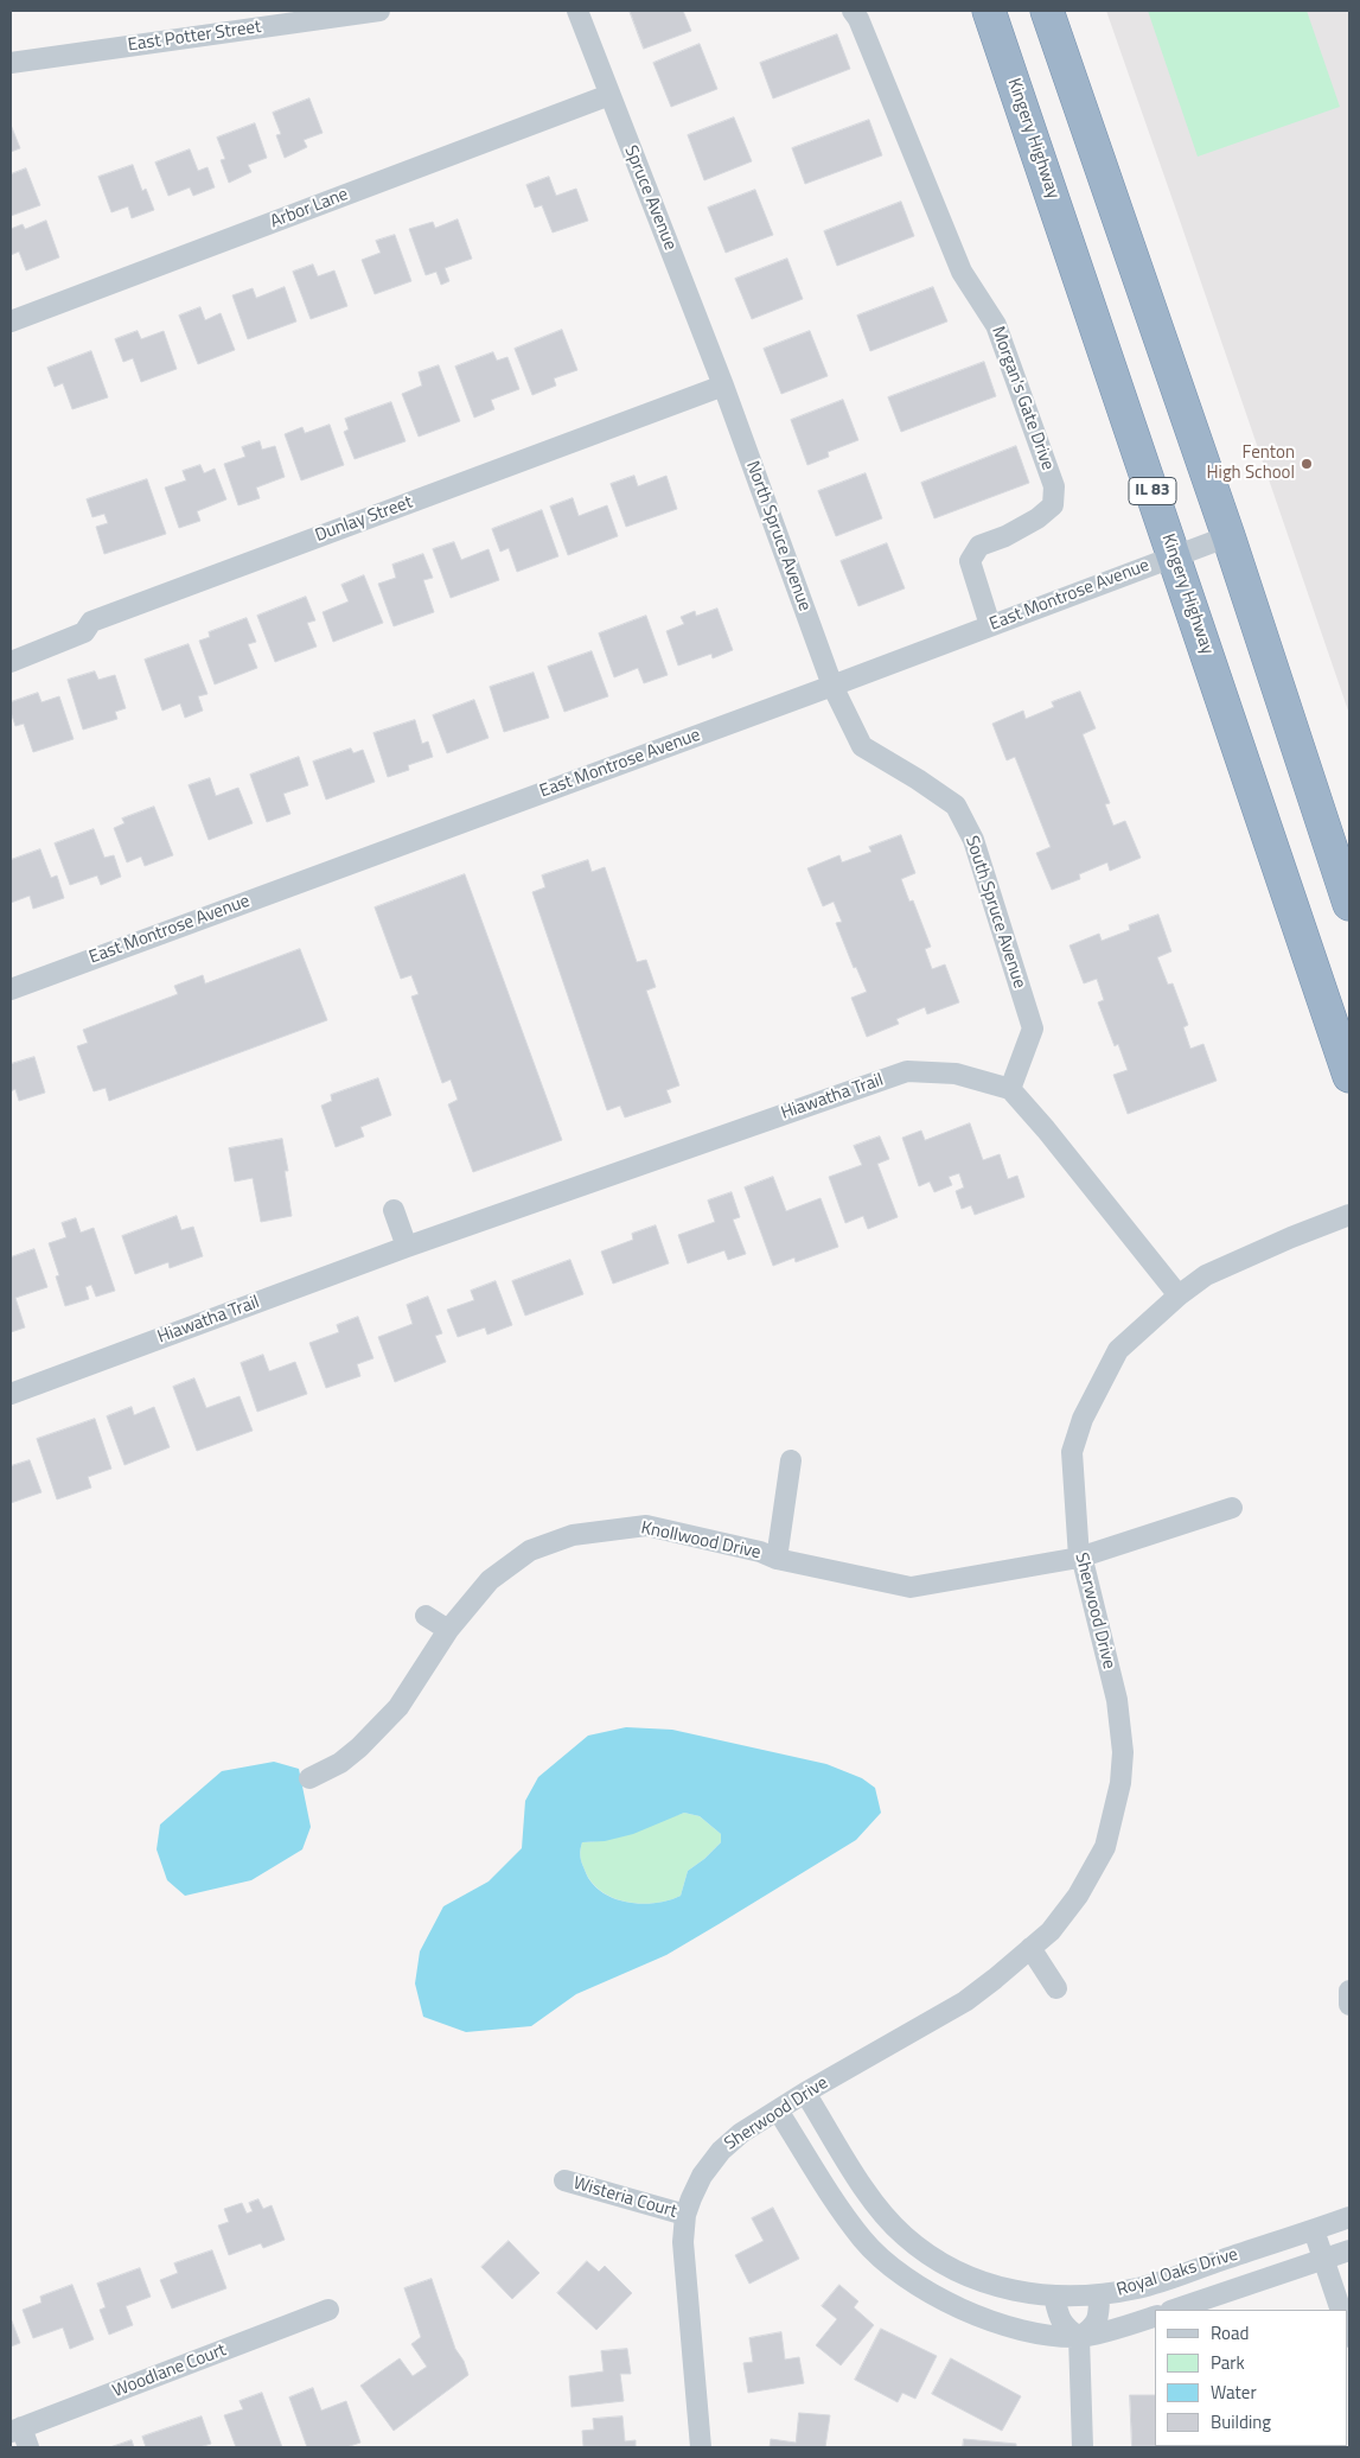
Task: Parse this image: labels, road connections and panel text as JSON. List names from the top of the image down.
{
  "streets": {
    "highway": ["Kingery Highway", "IL 83"],
    "street": [
      "East Potter Street",
      "Spruce Avenue",
      "Arbor Lane",
      "Morgan's Gate Drive",
      "Dunlay Street",
      "North Spruce Avenue",
      "East Montrose Avenue",
      "South Spruce Avenue",
      "Hiawatha Trail",
      "Knollwood Drive",
      "Sherwood Drive",
      "Wisteria Court",
      "Royal Oaks Drive",
      "Woodlane Court"
    ]
  },
  "crossings": [
    ["Kingery Highway", "East Montrose Avenue"],
    ["Spruce Avenue", "Arbor Lane"],
    ["Spruce Avenue", "Dunlay Street"],
    ["Spruce Avenue", "North Spruce Avenue"],
    ["Morgan's Gate Drive", "East Montrose Avenue"],
    ["Dunlay Street", "North Spruce Avenue"],
    ["North Spruce Avenue", "East Montrose Avenue"],
    ["North Spruce Avenue", "South Spruce Avenue"],
    ["East Montrose Avenue", "South Spruce Avenue"],
    ["South Spruce Avenue", "Hiawatha Trail"],
    ["Knollwood Drive", "Sherwood Drive"],
    ["Sherwood Drive", "Wisteria Court"],
    ["Sherwood Drive", "Royal Oaks Drive"]
  ],
  "places": ["Fenton High School"],
  "legend": [
    "Road",
    "Park",
    "Water",
    "Building"
  ]
}
